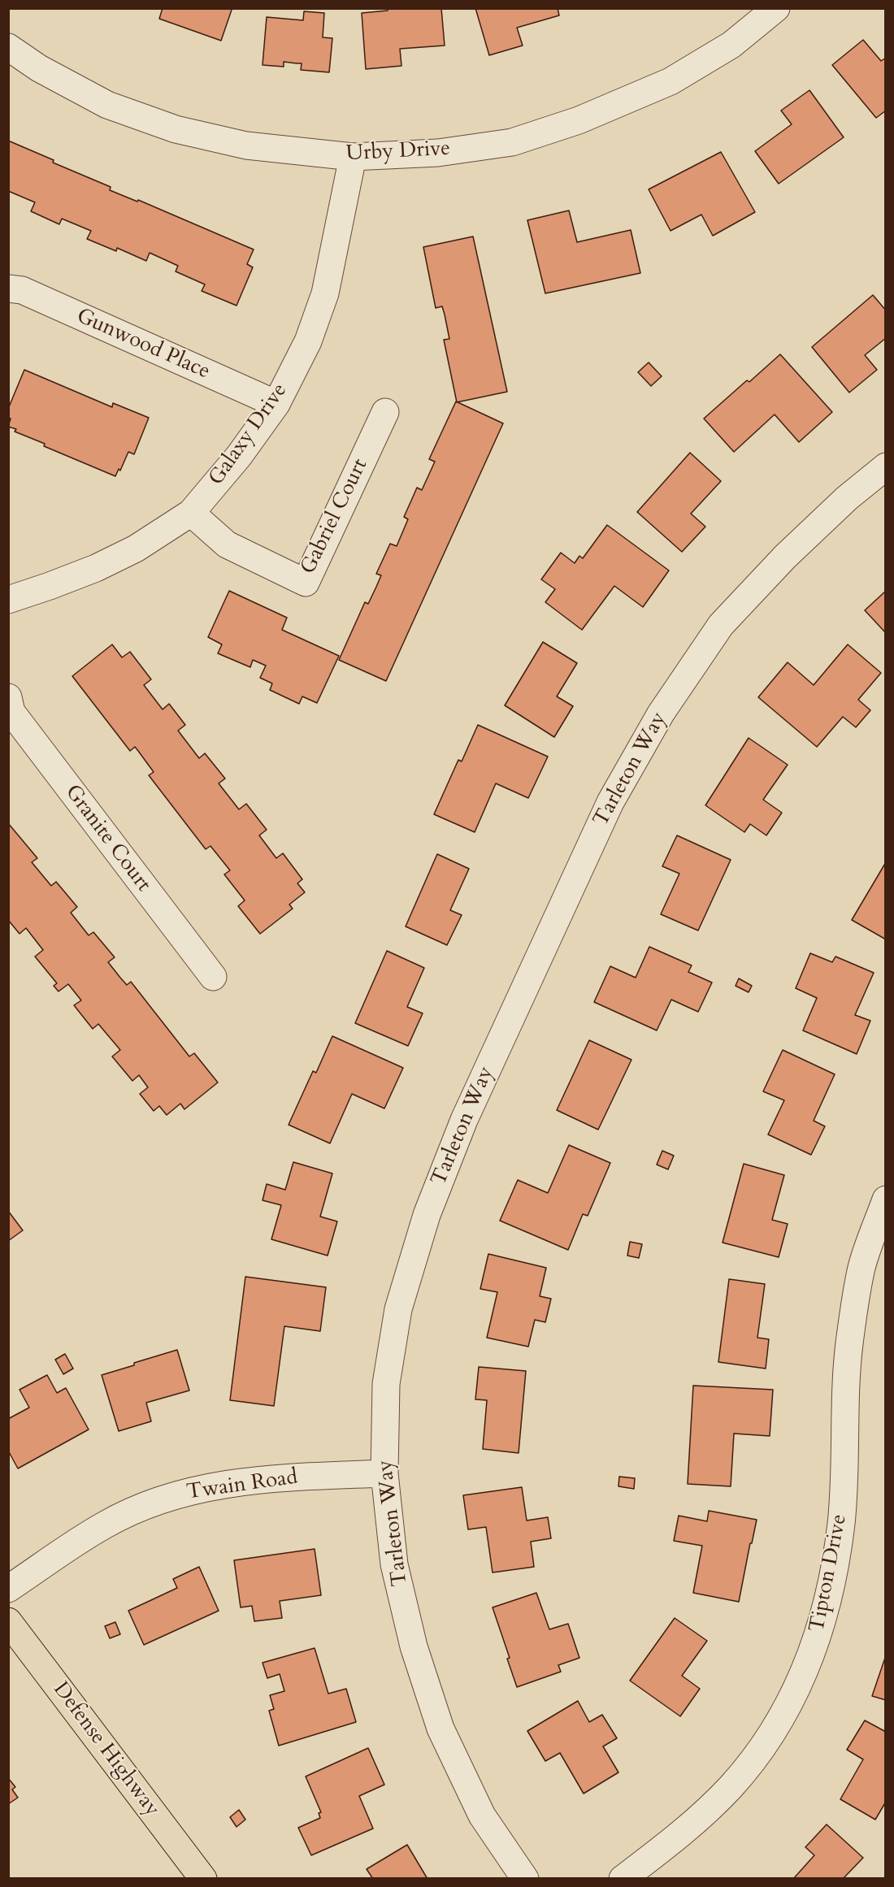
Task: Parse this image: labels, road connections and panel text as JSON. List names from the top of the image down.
{
  "streets": {
    "main road": ["Defense Highway"],
    "street": [
      "Urby Drive",
      "Gunwood Place",
      "Galaxy Drive",
      "Gabriel Court",
      "Tarleton Way",
      "Granite Court",
      "Twain Road",
      "Tipton Drive"
    ]
  },
  "crossings": [
    ["Urby Drive", "Galaxy Drive"],
    ["Gunwood Place", "Galaxy Drive"],
    ["Galaxy Drive", "Gabriel Court"],
    ["Tarleton Way", "Twain Road"]
  ]
}
